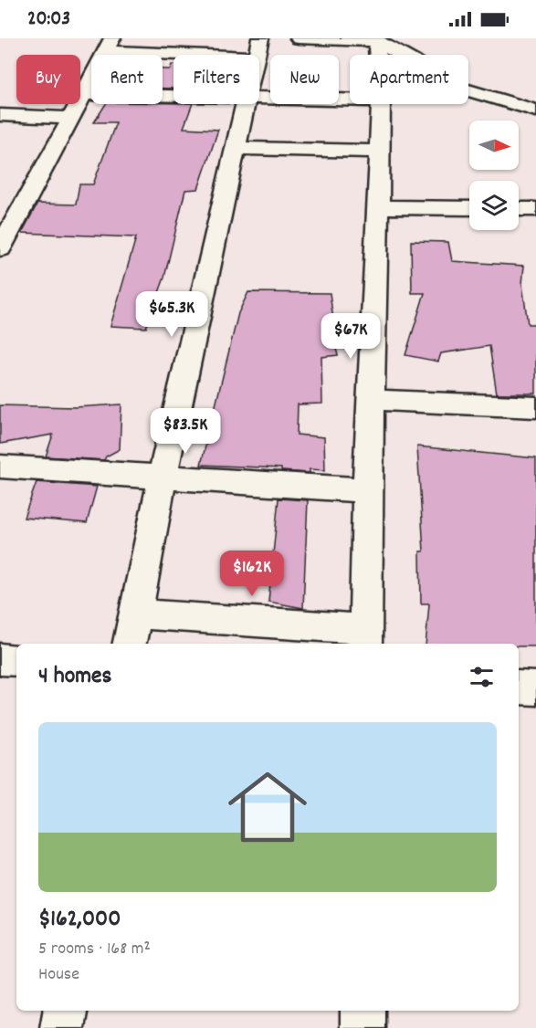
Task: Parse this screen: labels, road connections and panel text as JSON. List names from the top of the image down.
{
  "north": "right",
  "page": {
    "status": "20:03",
    "chip": [
      "Buy",
      "Rent",
      "Filters",
      "New",
      "Apartment"
    ],
    "price": [
      "$65.3K",
      "$67K",
      "$83.5K",
      "$162K"
    ],
    "heading": "4 homes",
    "list": [
      {
        "name": "$162,000",
        "note": "5 rooms · 168 m² · House"
      }
    ]
  }
}
